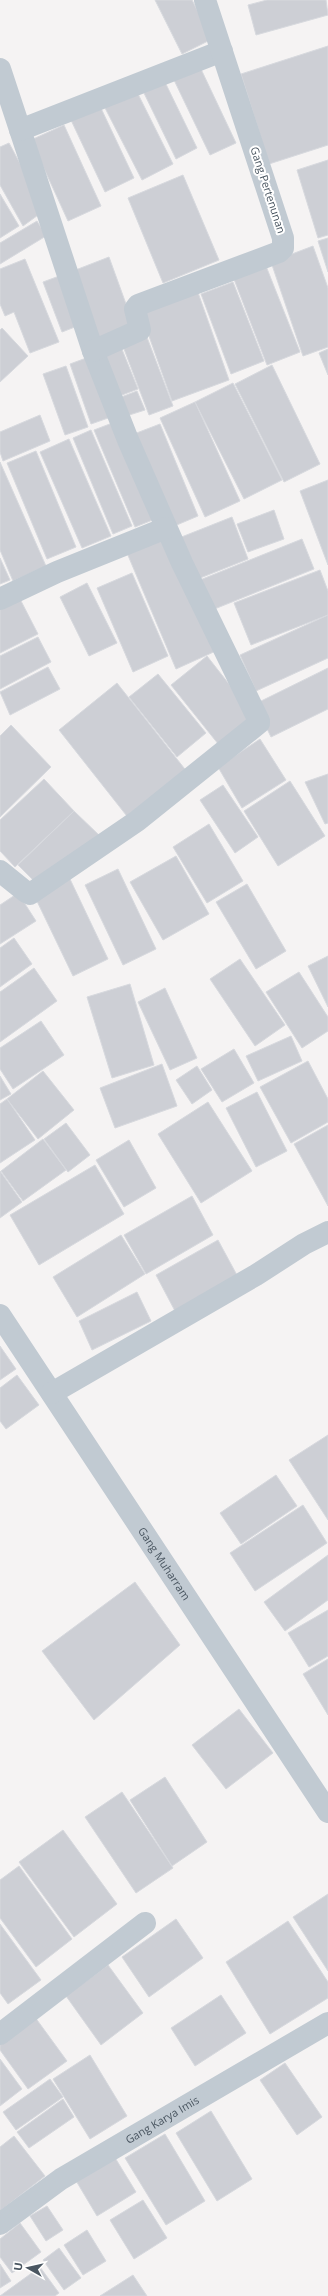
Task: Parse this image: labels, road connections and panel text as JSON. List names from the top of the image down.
{
  "streets": {
    "street": ["Gang Pertenunan", "Gang Muharram", "Gang Karya Imis"]
  },
  "north": "left"
}
